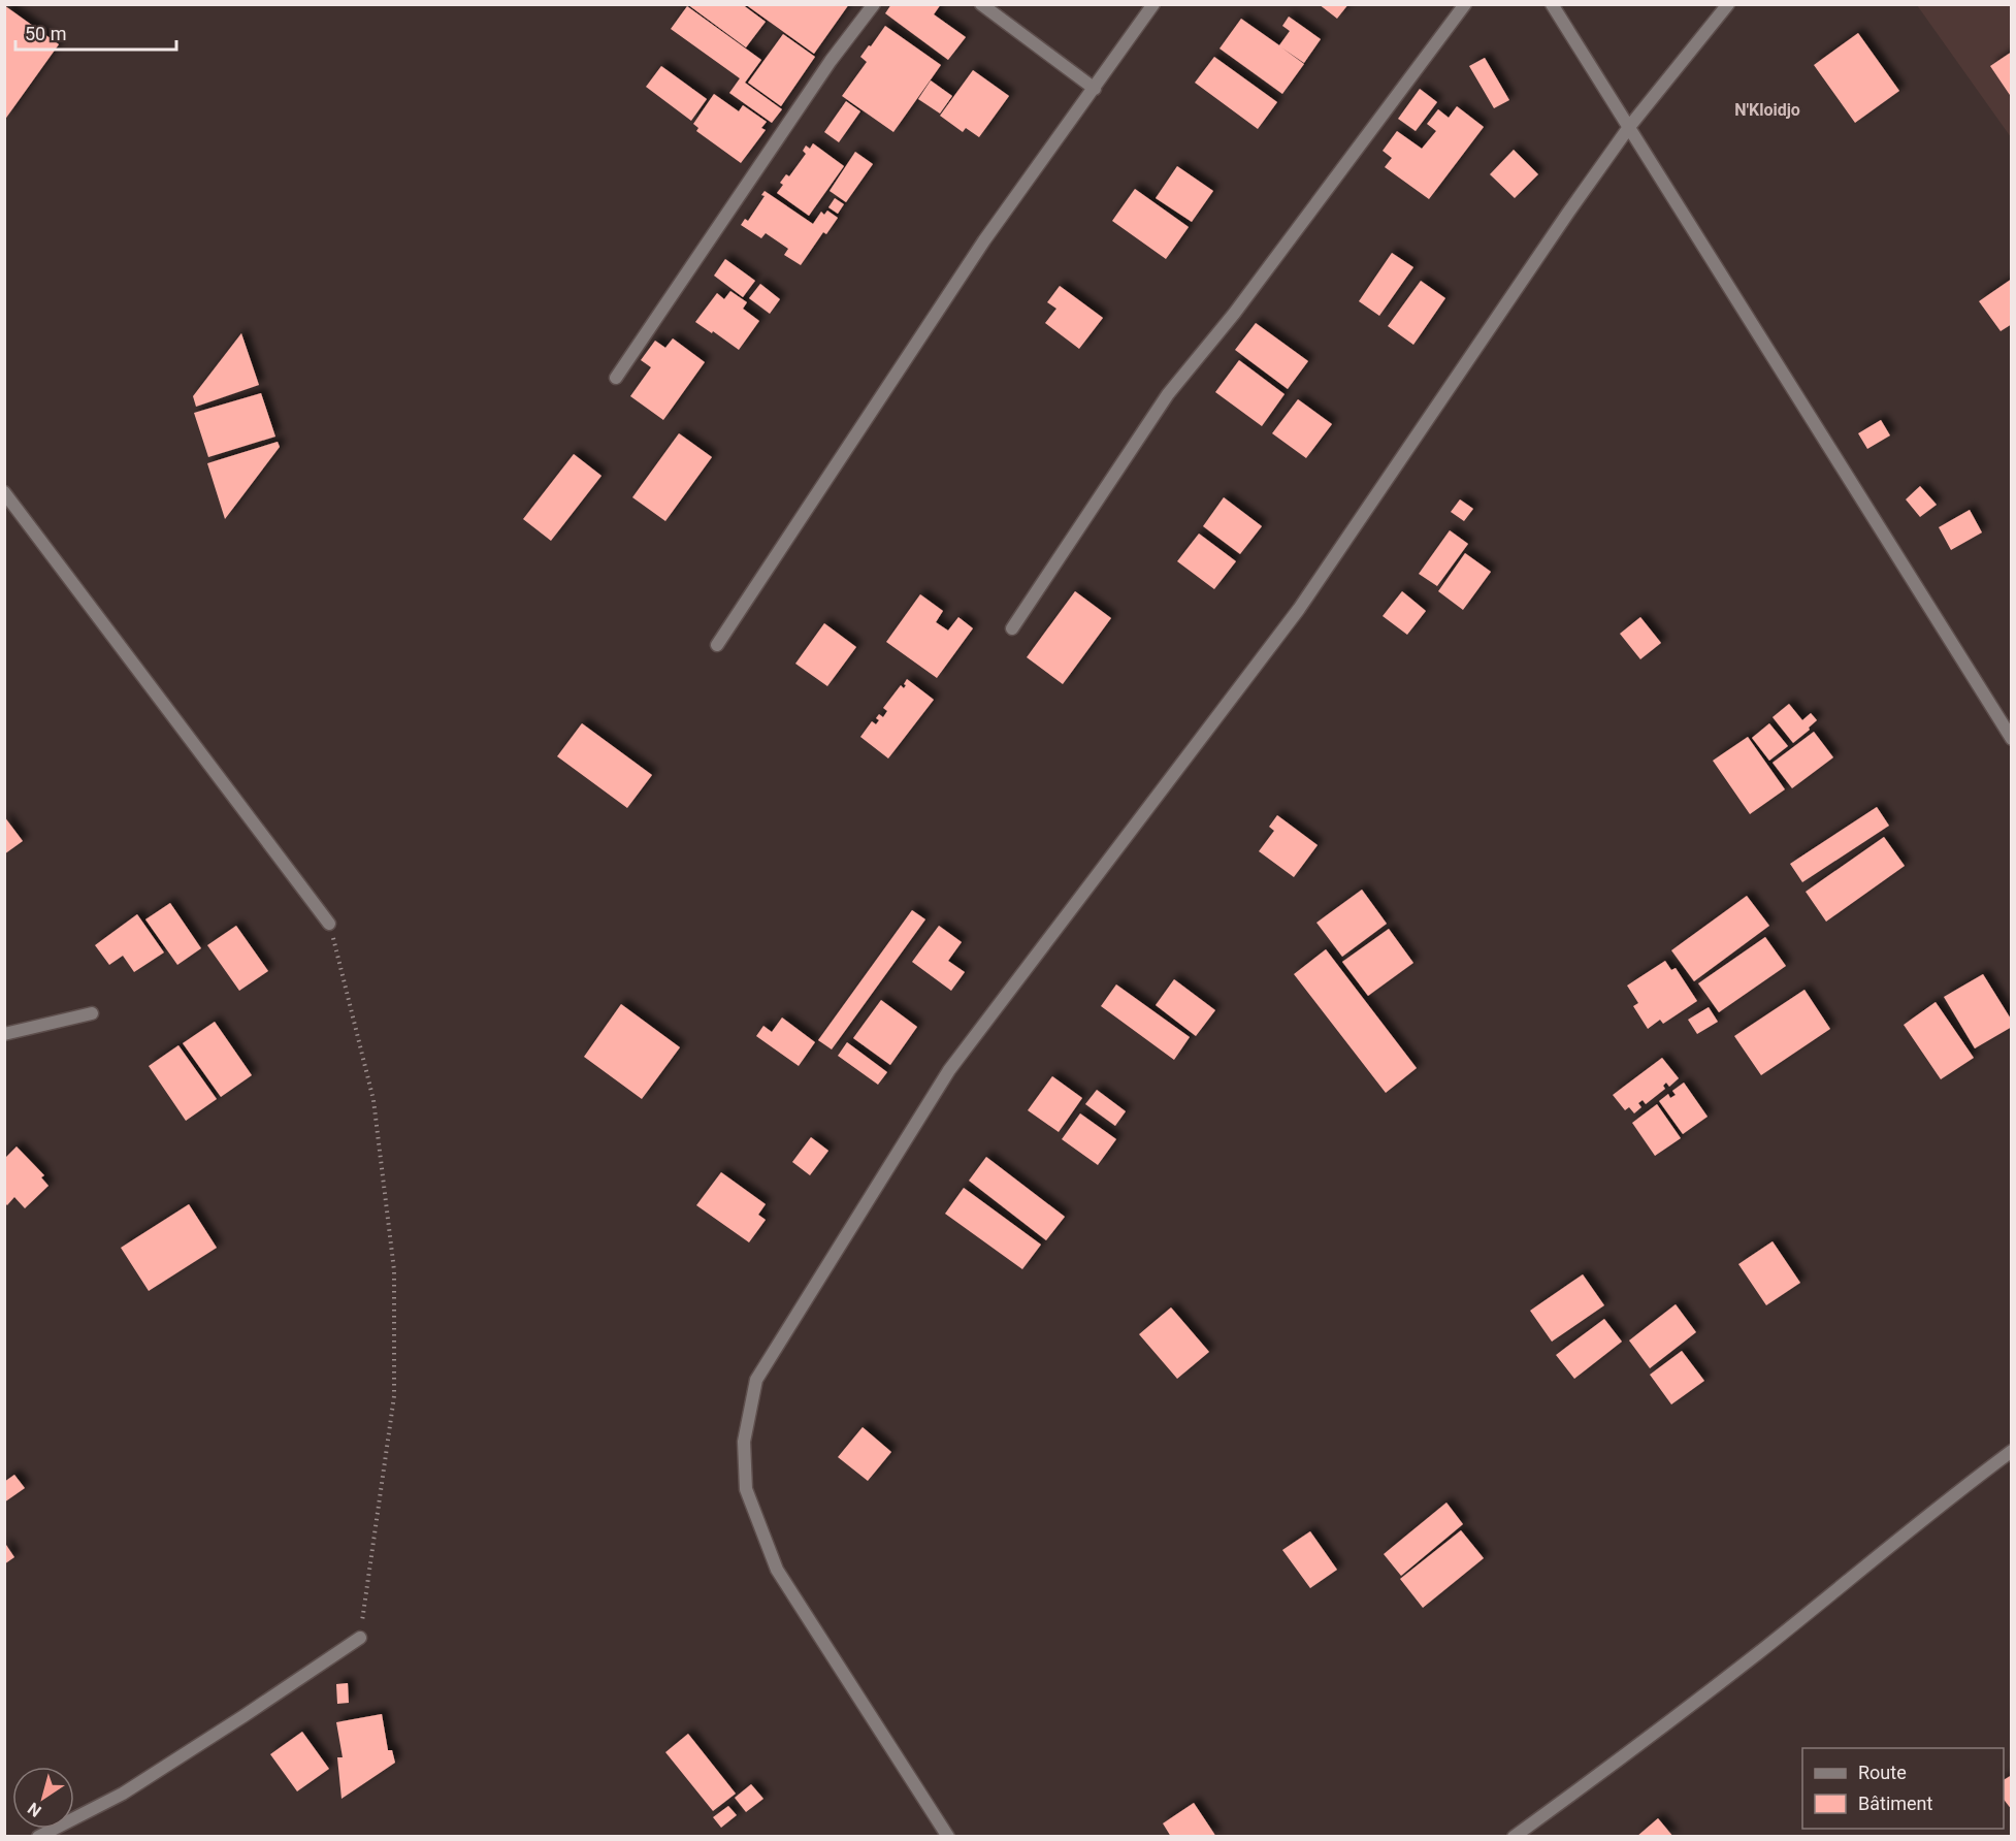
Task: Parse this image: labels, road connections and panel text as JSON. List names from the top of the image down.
{
  "districts": ["N'Kloidjo"],
  "legend": ["Route", "Bâtiment"],
  "scale_bar": "50 m",
  "north": "bottom left"
}
